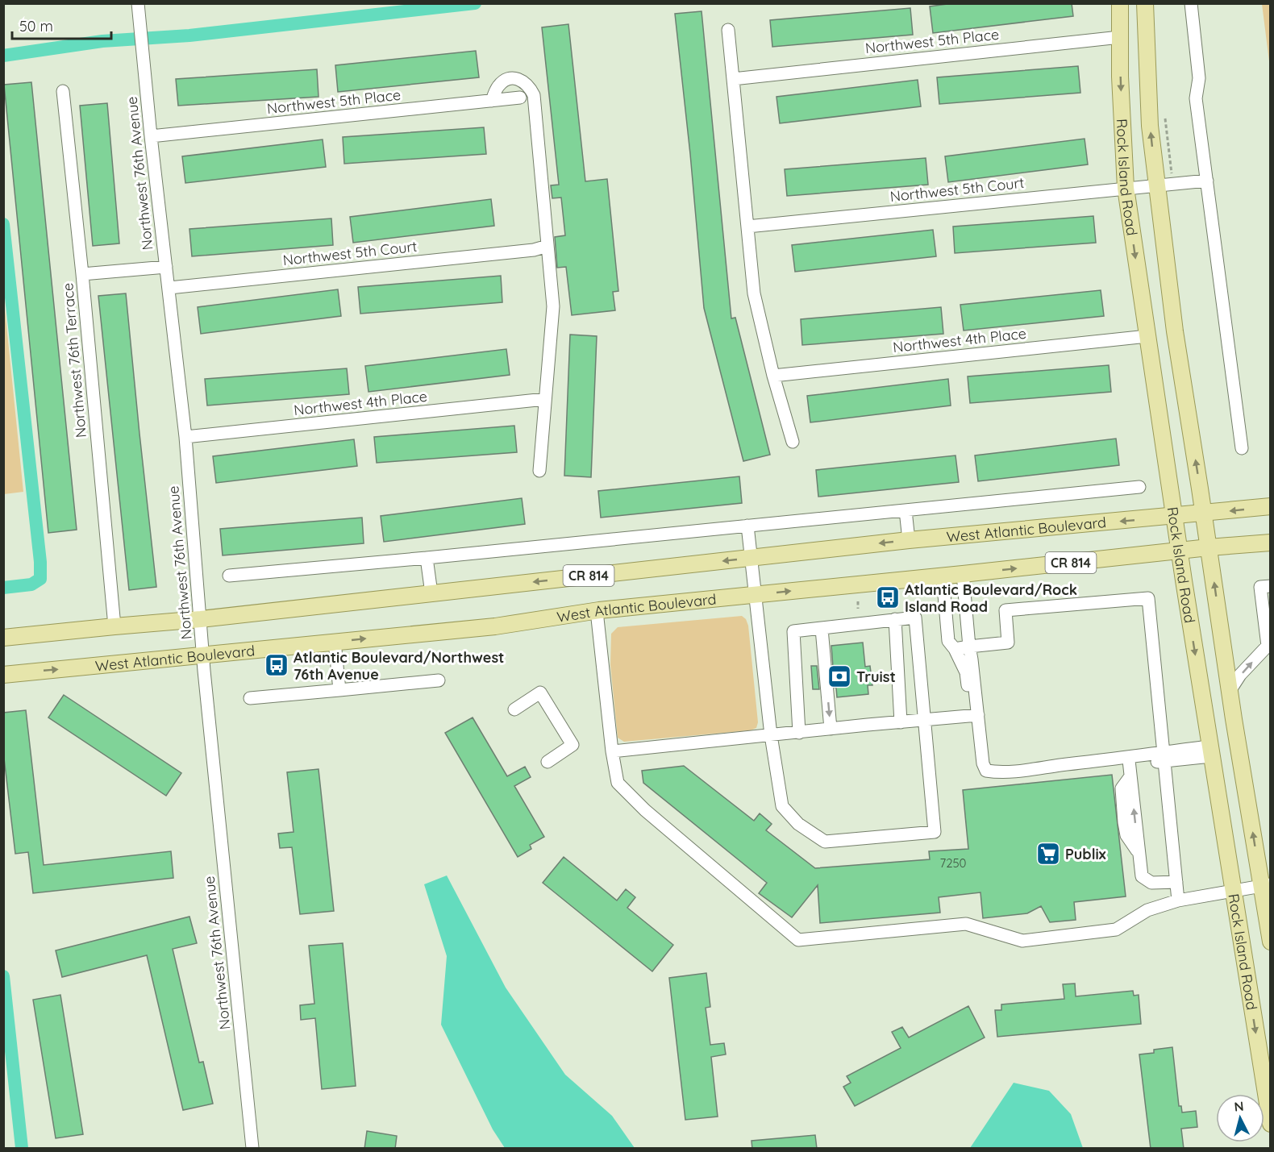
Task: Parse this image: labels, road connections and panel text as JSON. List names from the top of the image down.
{
  "streets": {
    "main road": ["Rock Island Road", "West Atlantic Boulevard", "CR 814"],
    "street": [
      "Northwest 5th Place",
      "Northwest 76th Avenue",
      "Northwest 5th Court",
      "Northwest 4th Place",
      "Northwest 76th Terrace"
    ]
  },
  "crossings": [
    ["Northwest 5th Place", "Northwest 76th Avenue"],
    ["Northwest 5th Place", "Rock Island Road"],
    ["Northwest 76th Avenue", "Northwest 5th Court"],
    ["Northwest 76th Avenue", "Northwest 4th Place"],
    ["Northwest 76th Avenue", "West Atlantic Boulevard"],
    ["Rock Island Road", "Northwest 5th Court"],
    ["Rock Island Road", "Northwest 4th Place"],
    ["Rock Island Road", "West Atlantic Boulevard"],
    ["Northwest 76th Terrace", "West Atlantic Boulevard"]
  ],
  "places": {
    "bus stop": ["Atlantic Boulevard/Rock Island Road", "Atlantic Boulevard/Northwest 76th Avenue"],
    "bank": ["Truist"],
    "supermarket": ["Publix"]
  },
  "house_numbers": ["7250"],
  "scale_bar": "50 m",
  "north": "top"
}
